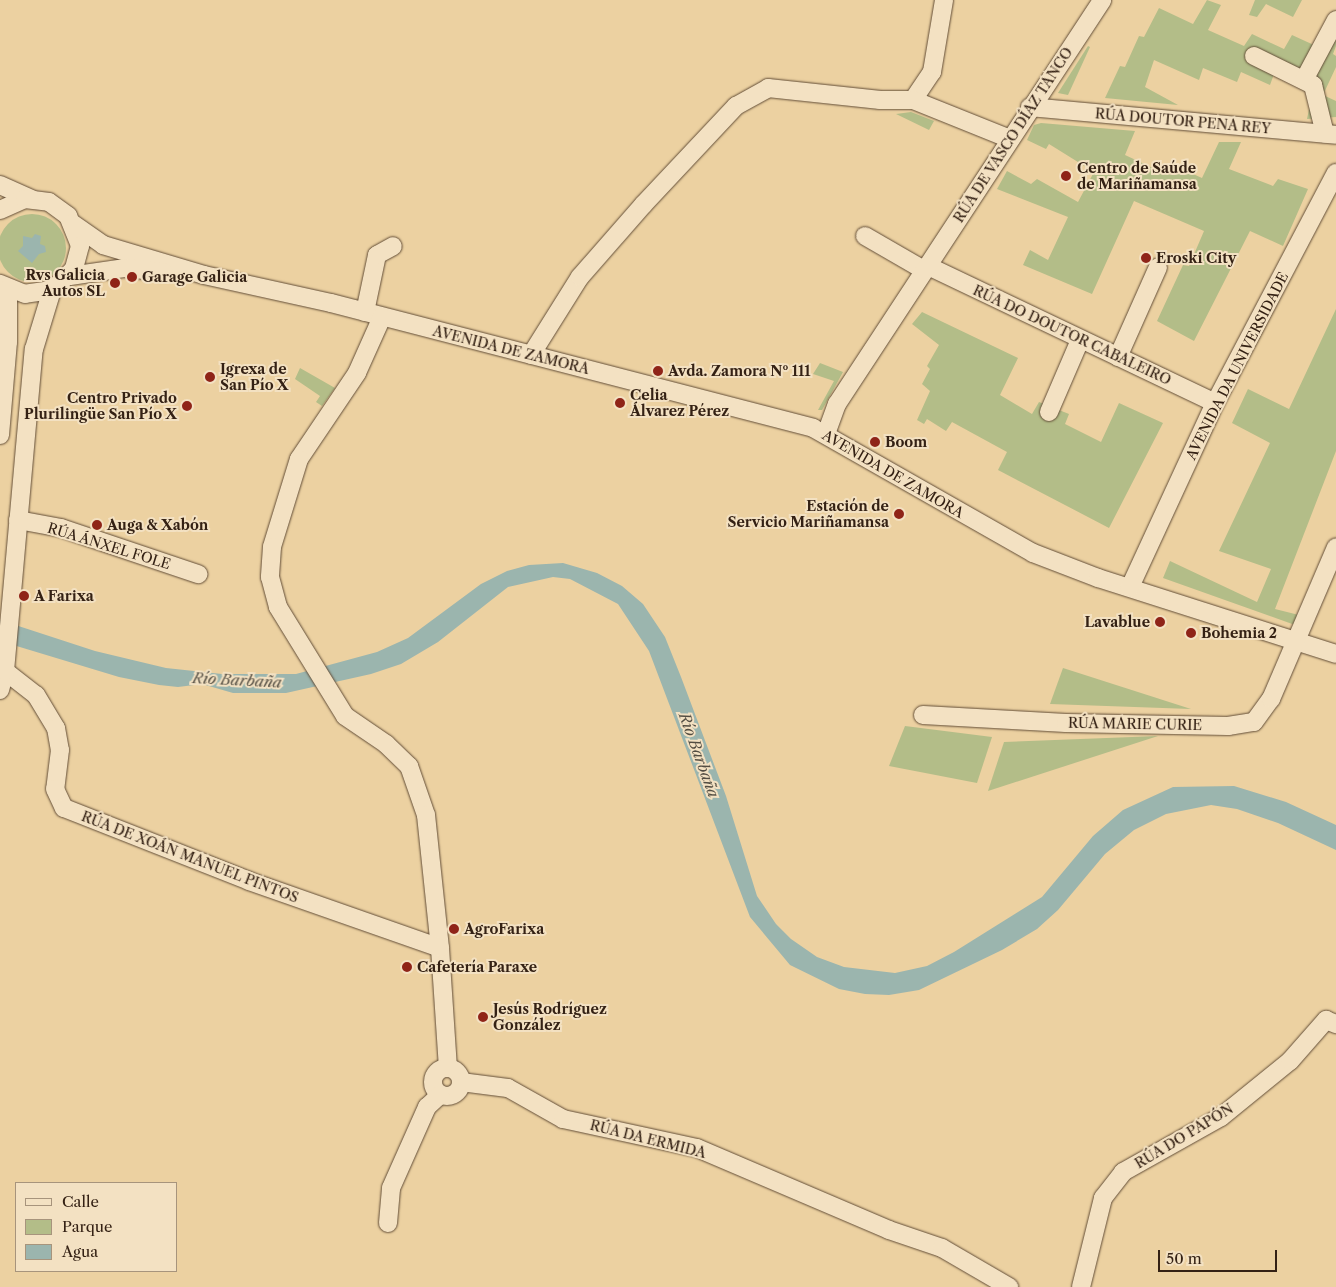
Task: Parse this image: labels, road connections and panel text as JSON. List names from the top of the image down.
{
  "streets": {
    "street": [
      "RÚA DOUTOR PENA REY",
      "RÚA DE VASCO DÍAZ TANCO",
      "RÚA DO DOUTOR CABALEIRO",
      "AVENIDA DE ZAMORA",
      "AVENIDA DA UNIVERSIDADE",
      "RÚA ÁNXEL FOLE",
      "RÚA MARIE CURIE",
      "RÚA DE XOÁN MANUEL PINTOS",
      "RÚA DO PAPÓN",
      "RÚA DA ERMIDA"
    ]
  },
  "crossings": [
    ["RÚA DOUTOR PENA REY", "RÚA DE VASCO DÍAZ TANCO"],
    ["RÚA DE VASCO DÍAZ TANCO", "RÚA DO DOUTOR CABALEIRO"],
    ["RÚA DE VASCO DÍAZ TANCO", "AVENIDA DE ZAMORA"],
    ["RÚA DO DOUTOR CABALEIRO", "AVENIDA DA UNIVERSIDADE"],
    ["AVENIDA DE ZAMORA", "AVENIDA DA UNIVERSIDADE"],
    ["AVENIDA DE ZAMORA", "RÚA MARIE CURIE"]
  ],
  "water": ["Río Barbaña"],
  "places": [
    "Centro de Saúde de Mariñamansa",
    "Eroski City",
    "Garage Galicia",
    "Rvs Galicia Autos SL",
    "Avda. Zamora Nº 111",
    "Igrexa de San Pío X",
    "Celia Álvarez Pérez",
    "Centro Privado Plurilingüe San Pío X",
    "Boom",
    "Estación de Servicio Mariñamansa",
    "Auga & Xabón",
    "A Farixa",
    "Lavablue",
    "Bohemia 2",
    "AgroFarixa",
    "Cafetería Paraxe",
    "Jesús Rodríguez González"
  ],
  "legend": ["Calle", "Parque", "Agua"],
  "scale_bar": "50 m"
}
